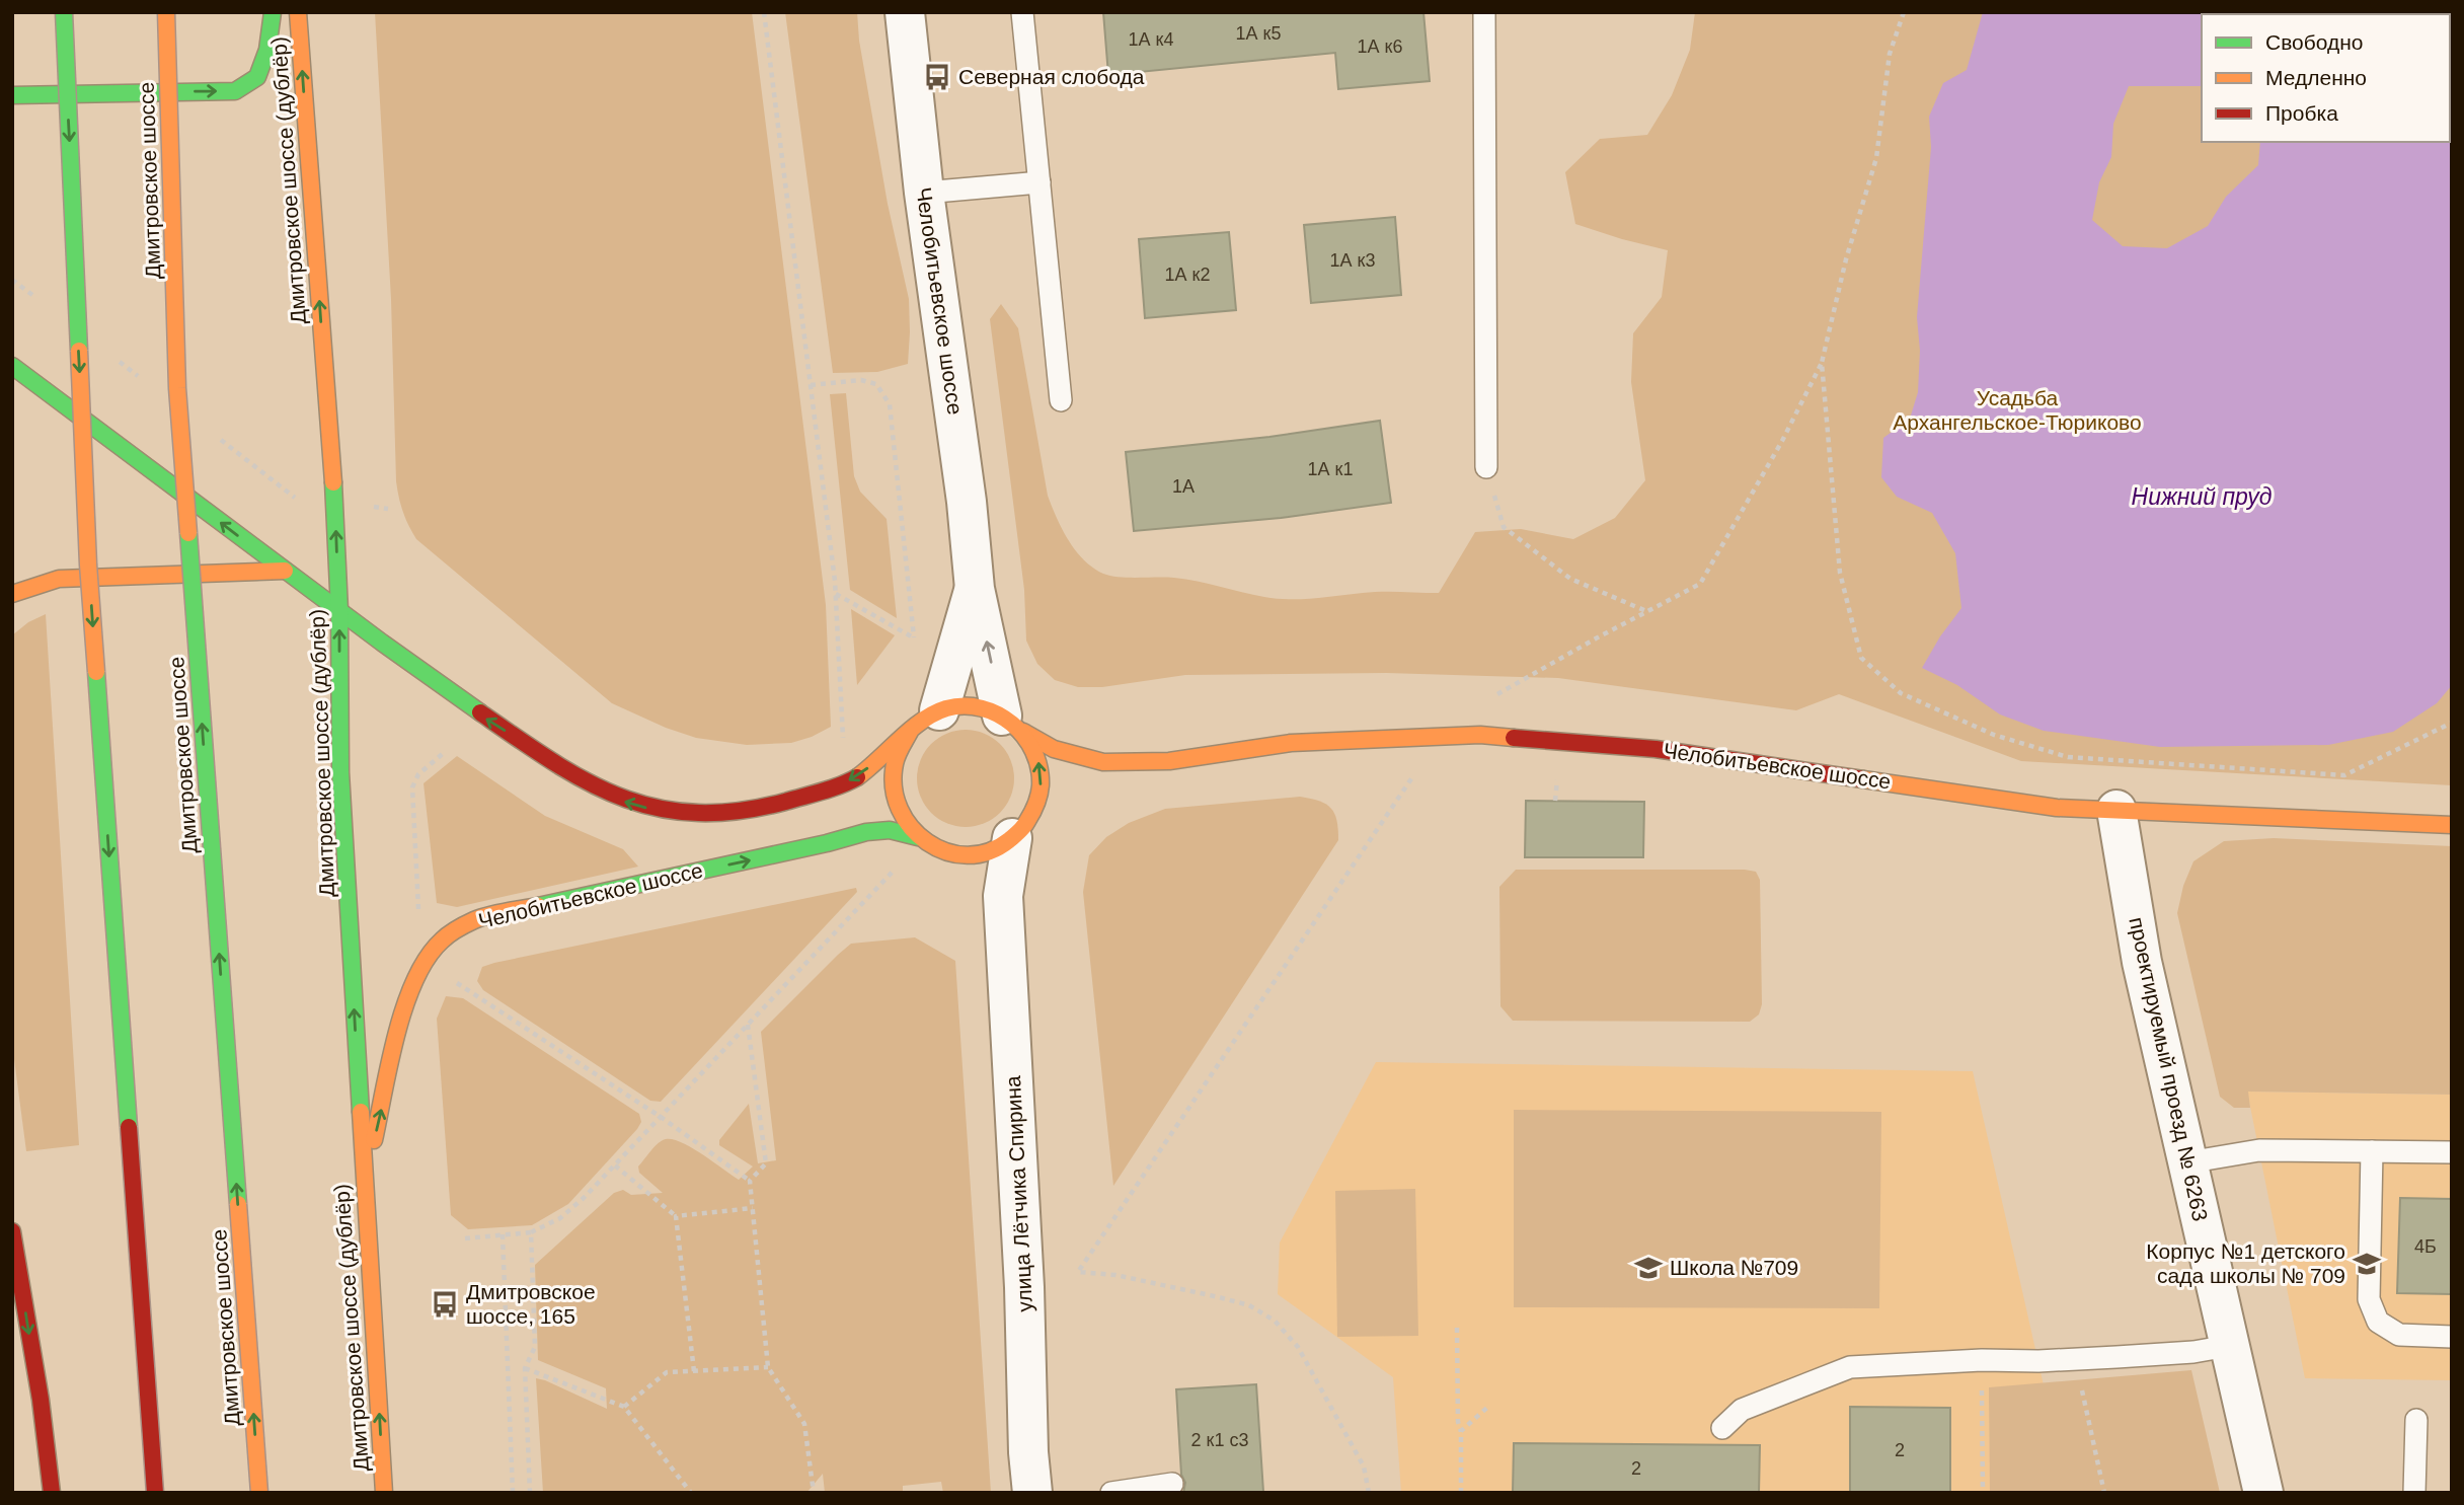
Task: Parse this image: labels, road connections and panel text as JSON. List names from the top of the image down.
{
  "streets": {
    "main road": ["Дмитровское шоссе", "Дмитровское шоссе (дублёр)", "Челобитьевское шоссе"],
    "street": ["проектируемый проезд № 6263", "улица Лётчика Спирина"]
  },
  "crossings": [
    ["Дмитровское шоссе (дублёр)", "Челобитьевское шоссе"],
    ["Челобитьевское шоссе", "проектируемый проезд № 6263"],
    ["Челобитьевское шоссе", "улица Лётчика Спирина"]
  ],
  "one_way": ["Дмитровское шоссе (дублёр)"],
  "water": ["Нижний пруд"],
  "parks": ["Усадьба Архангельское-Тюриково"],
  "places": {
    "bus stop": ["Северная слобода", "Дмитровское шоссе, 165"],
    "school or university": ["Корпус №1 детского сада школы № 709", "Школа №709"]
  },
  "house_numbers": [
    "1А к5",
    "1А к4",
    "1А к6",
    "1А к3",
    "1А к2",
    "1А к1",
    "1А",
    "4Б",
    "2 к1 с3",
    "2",
    "2"
  ],
  "legend": ["Свободно", "Медленно", "Пробка"]
}
